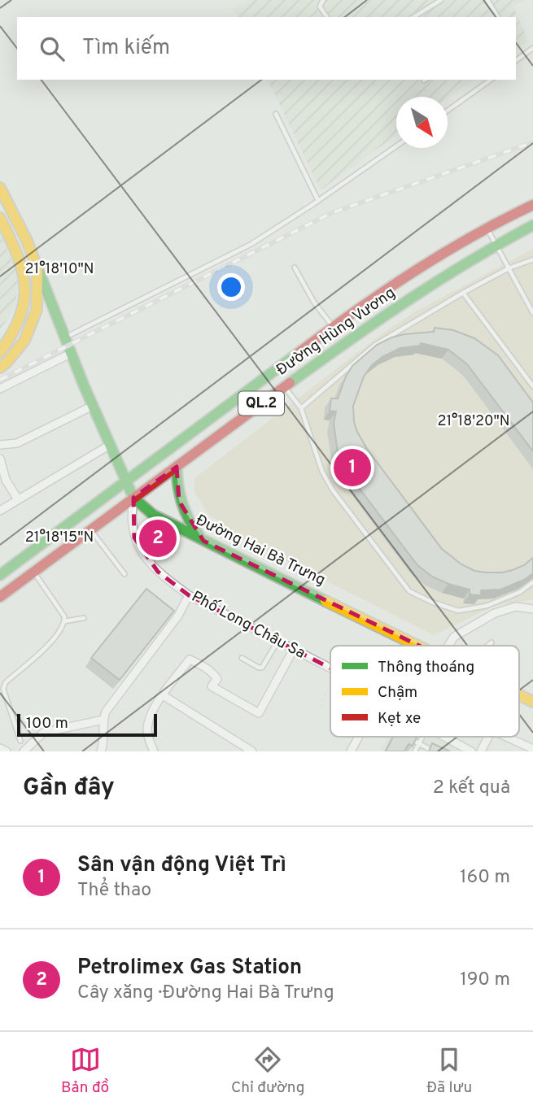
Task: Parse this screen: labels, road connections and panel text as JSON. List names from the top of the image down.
{
  "streets": {
    "main road": ["Đường Hùng Vương", "QL.2", "Đường Hai Bà Trưng"],
    "street": ["Phố Long Châu Sa"]
  },
  "crossings": [
    ["Đường Hùng Vương", "Đường Hai Bà Trưng"],
    ["Đường Hùng Vương", "Phố Long Châu Sa"],
    ["Đường Hai Bà Trưng", "Phố Long Châu Sa"]
  ],
  "legend": ["Thông thoáng", "Chậm", "Kẹt xe"],
  "scale_bar": "100 m",
  "north": "bottom right",
  "page": {
    "search": "Tìm kiếm",
    "pins": ["1", "2"],
    "scale": "100 m",
    "heading": ["Gần đây", "2 kết quả"],
    "list": [
      {
        "mark": "1",
        "name": "Sân vận động Việt Trì",
        "note": "Thể thao",
        "value": "160 m"
      },
      {
        "mark": "2",
        "name": "Petrolimex Gas Station",
        "note": "Cây xăng · Đường Hai Bà Trưng",
        "value": "190 m"
      }
    ],
    "nav": ["Bản đồ", "Chỉ đường", "Đã lưu"]
  },
  "coordinates": ["21°18'10\"N", "21°18'20\"N", "21°18'15\"N"]
}
